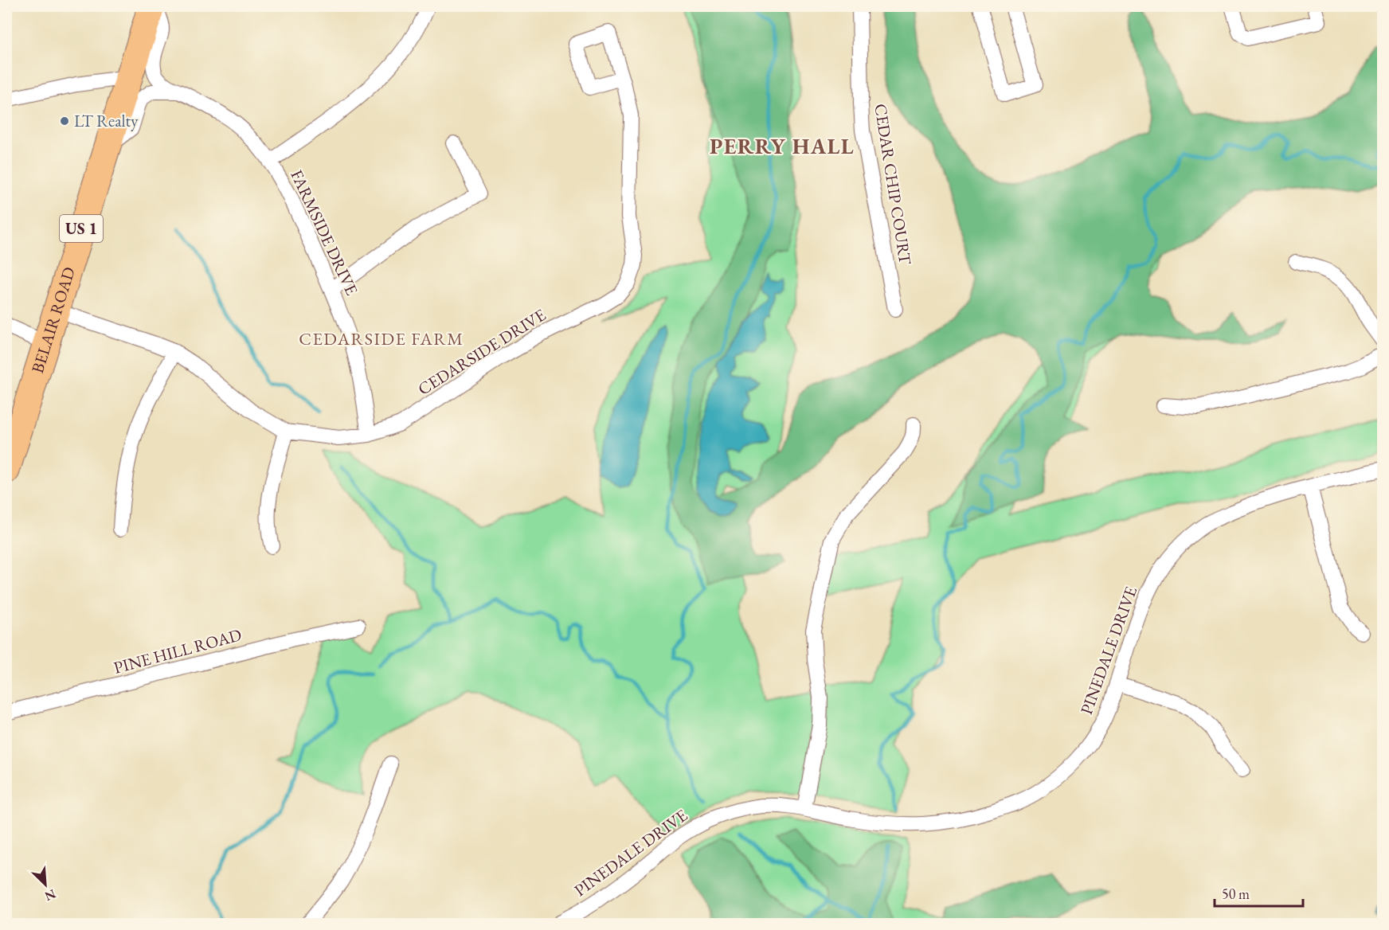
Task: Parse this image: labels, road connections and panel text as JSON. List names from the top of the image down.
{
  "streets": {
    "highway": ["US 1", "BELAIR ROAD"],
    "street": [
      "CEDAR CHIP COURT",
      "FARMSIDE DRIVE",
      "CEDARSIDE DRIVE",
      "PINEDALE DRIVE",
      "PINE HILL ROAD"
    ]
  },
  "crossings": [
    ["FARMSIDE DRIVE", "BELAIR ROAD"],
    ["FARMSIDE DRIVE", "CEDARSIDE DRIVE"],
    ["BELAIR ROAD", "CEDARSIDE DRIVE"]
  ],
  "districts": ["PERRY HALL", "CEDARSIDE FARM"],
  "places": ["LT Realty"],
  "scale_bar": "50 m",
  "north": "bottom right"
}
